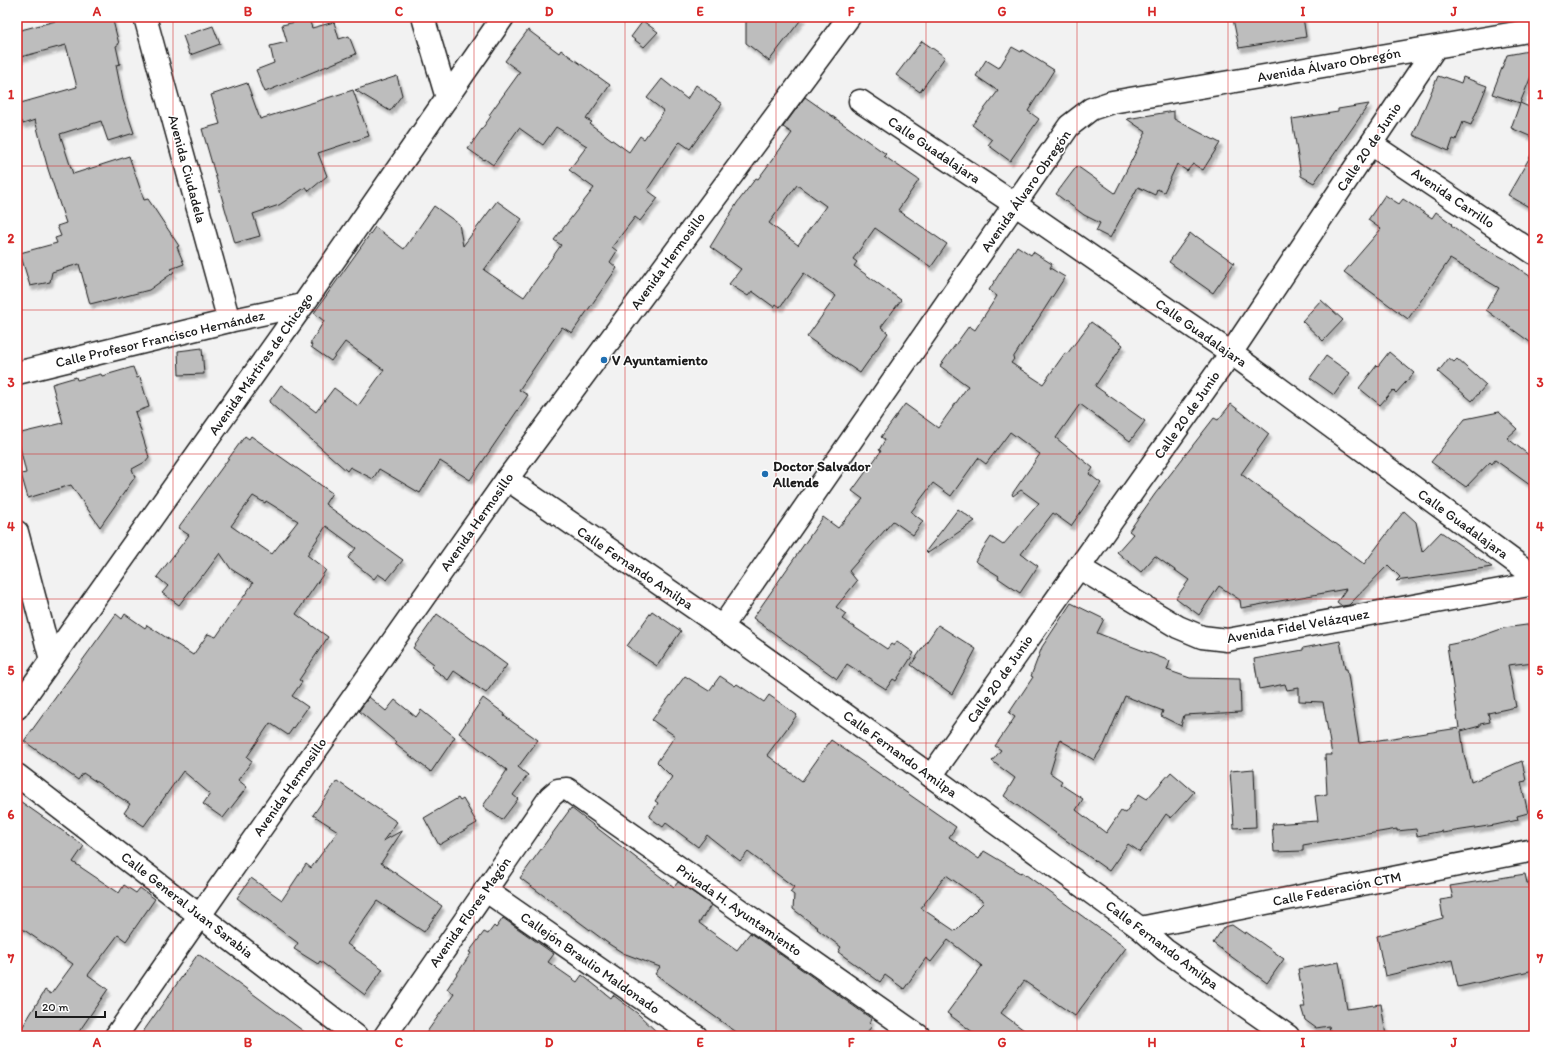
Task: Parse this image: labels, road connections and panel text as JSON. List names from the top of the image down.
{
  "streets": {
    "street": [
      "Avenida Álvaro Obregón",
      "Calle 20 de Junio",
      "Calle Guadalajara",
      "Avenida Ciudadela",
      "Avenida Carrillo",
      "Avenida Hermosillo",
      "Calle Profesor Francisco Hernández",
      "Avenida Mártires de Chicago",
      "Calle Fernando Amilpa",
      "Avenida Fidel Velázquez",
      "Calle Federación CTM",
      "Calle General Juan Sarabia",
      "Privada H. Ayuntamiento",
      "Avenida Flores Magón",
      "Callejón Braulio Maldonado"
    ]
  },
  "crossings": [
    ["Avenida Álvaro Obregón", "Calle 20 de Junio"],
    ["Avenida Álvaro Obregón", "Calle Guadalajara"],
    ["Avenida Álvaro Obregón", "Calle Fernando Amilpa"],
    ["Calle 20 de Junio", "Calle Guadalajara"],
    ["Calle 20 de Junio", "Avenida Carrillo"],
    ["Calle 20 de Junio", "Calle Fernando Amilpa"],
    ["Calle 20 de Junio", "Avenida Fidel Velázquez"],
    ["Avenida Ciudadela", "Calle Profesor Francisco Hernández"],
    ["Avenida Hermosillo", "Calle Fernando Amilpa"],
    ["Avenida Hermosillo", "Calle General Juan Sarabia"],
    ["Calle Profesor Francisco Hernández", "Avenida Mártires de Chicago"],
    ["Calle Fernando Amilpa", "Calle Federación CTM"],
    ["Privada H. Ayuntamiento", "Avenida Flores Magón"],
    ["Avenida Flores Magón", "Callejón Braulio Maldonado"]
  ],
  "places": ["V Ayuntamiento", "Doctor Salvador Allende"],
  "scale_bar": "20 m",
  "grid": {
    "columns": [
      "A",
      "B",
      "C",
      "D",
      "E",
      "F",
      "G",
      "H",
      "I",
      "J"
    ],
    "rows": [
      "1",
      "2",
      "3",
      "4",
      "5",
      "6",
      "7"
    ]
  }
}
